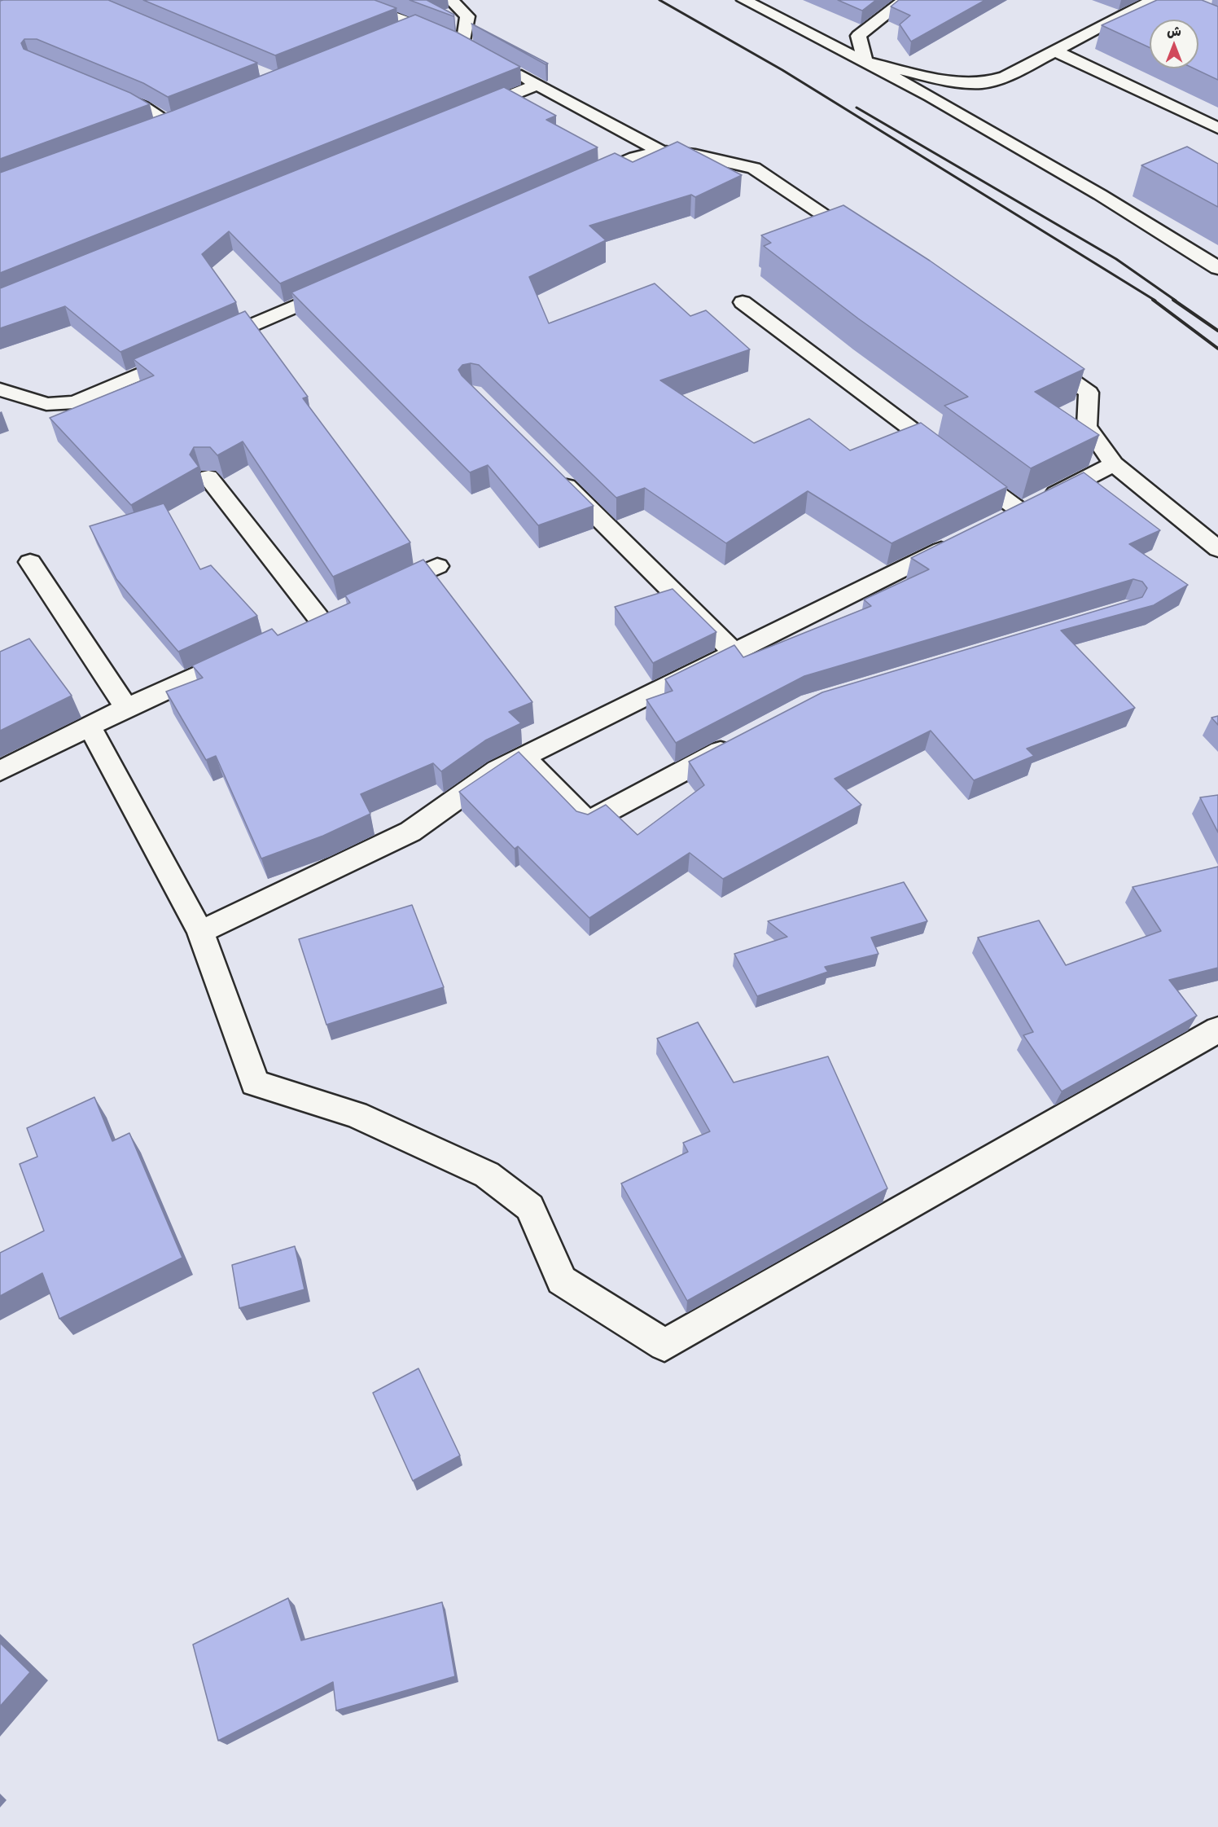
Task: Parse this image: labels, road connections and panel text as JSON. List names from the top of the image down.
{
  "north": "top"
}
